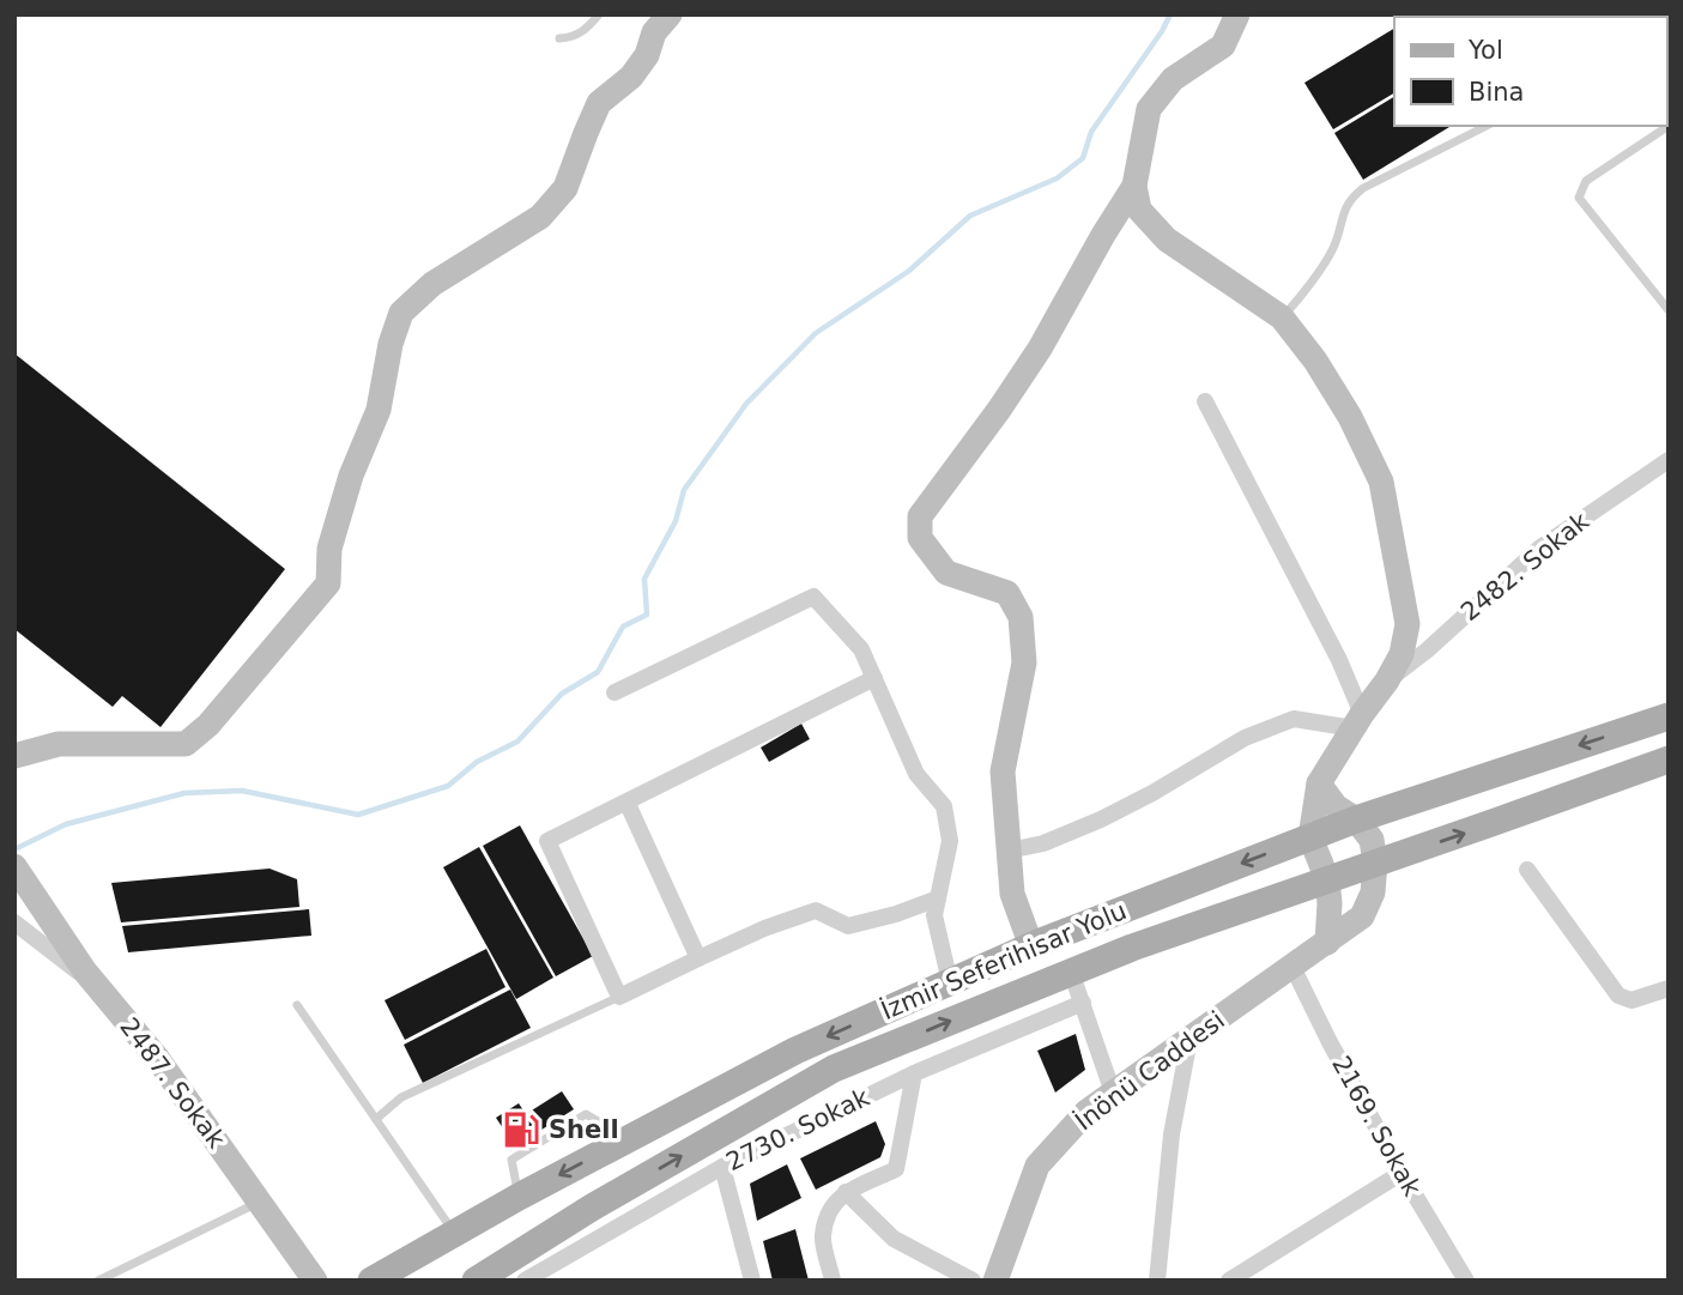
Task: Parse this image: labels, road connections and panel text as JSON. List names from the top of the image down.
{
  "streets": {
    "main road": ["İzmir Seferihisar Yolu"],
    "street": [
      "2482. Sokak",
      "İnönü Caddesi",
      "2487. Sokak",
      "2169. Sokak",
      "2730. Sokak"
    ]
  },
  "crossings": [
    ["İzmir Seferihisar Yolu", "İnönü Caddesi"],
    ["İnönü Caddesi", "2169. Sokak"]
  ],
  "places": {
    "fuel station": ["Shell"]
  },
  "legend": ["Yol", "Bina"]
}
